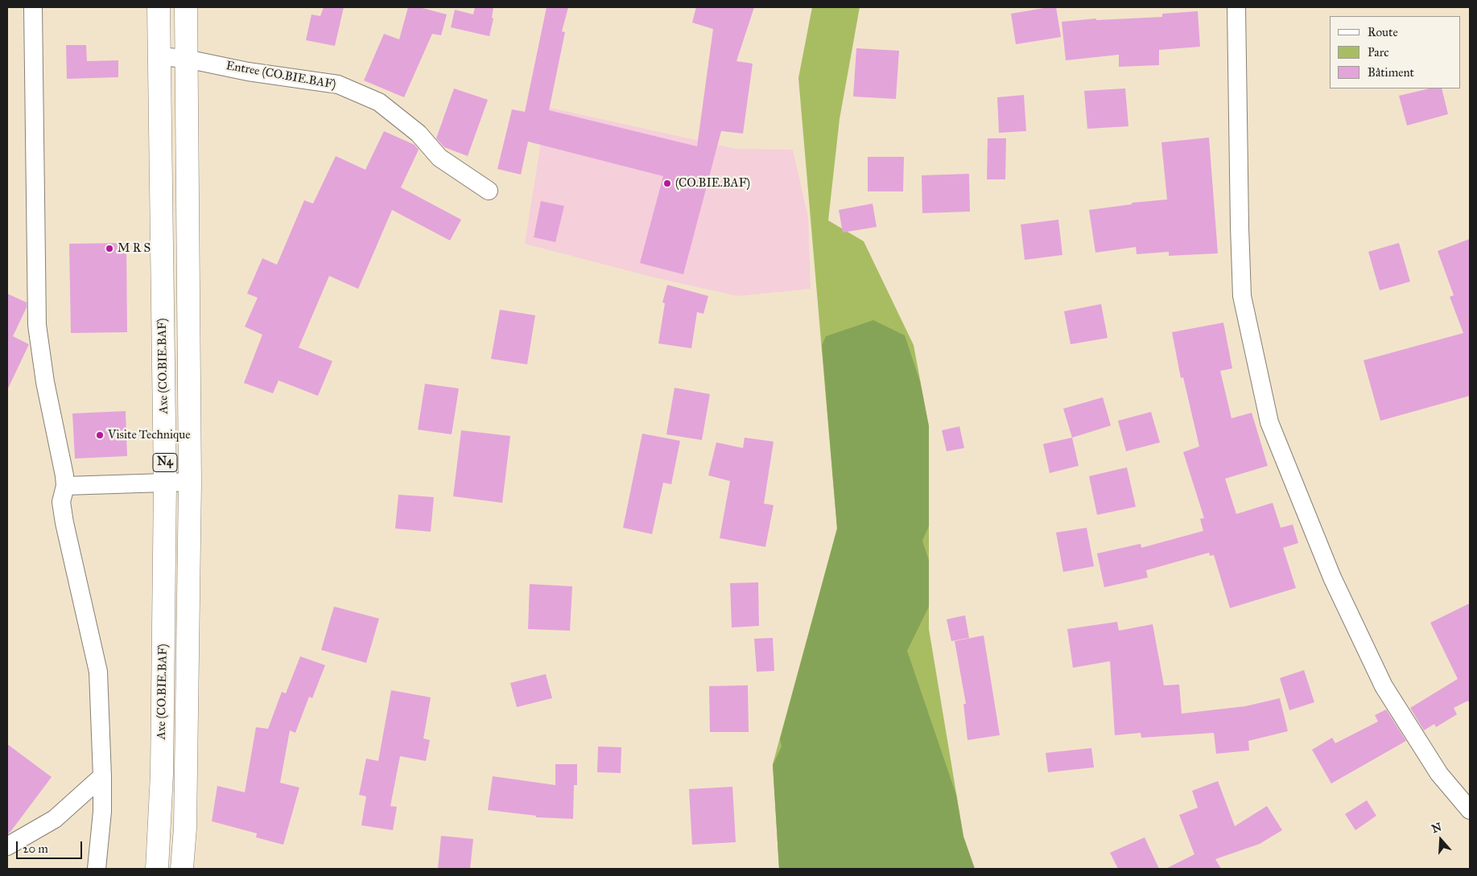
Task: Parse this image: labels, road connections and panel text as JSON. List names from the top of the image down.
{
  "streets": {
    "highway": ["Axe (CO.BIE.BAF)", "N4"],
    "street": ["Entree (CO.BIE.BAF)"]
  },
  "crossings": [
    ["Entree (CO.BIE.BAF)", "Axe (CO.BIE.BAF)"]
  ],
  "places": ["(CO.BIE.BAF)", "M R S", "Visite Technique"],
  "legend": ["Route", "Parc", "Bâtiment"],
  "scale_bar": "20 m",
  "north": "top"
}
